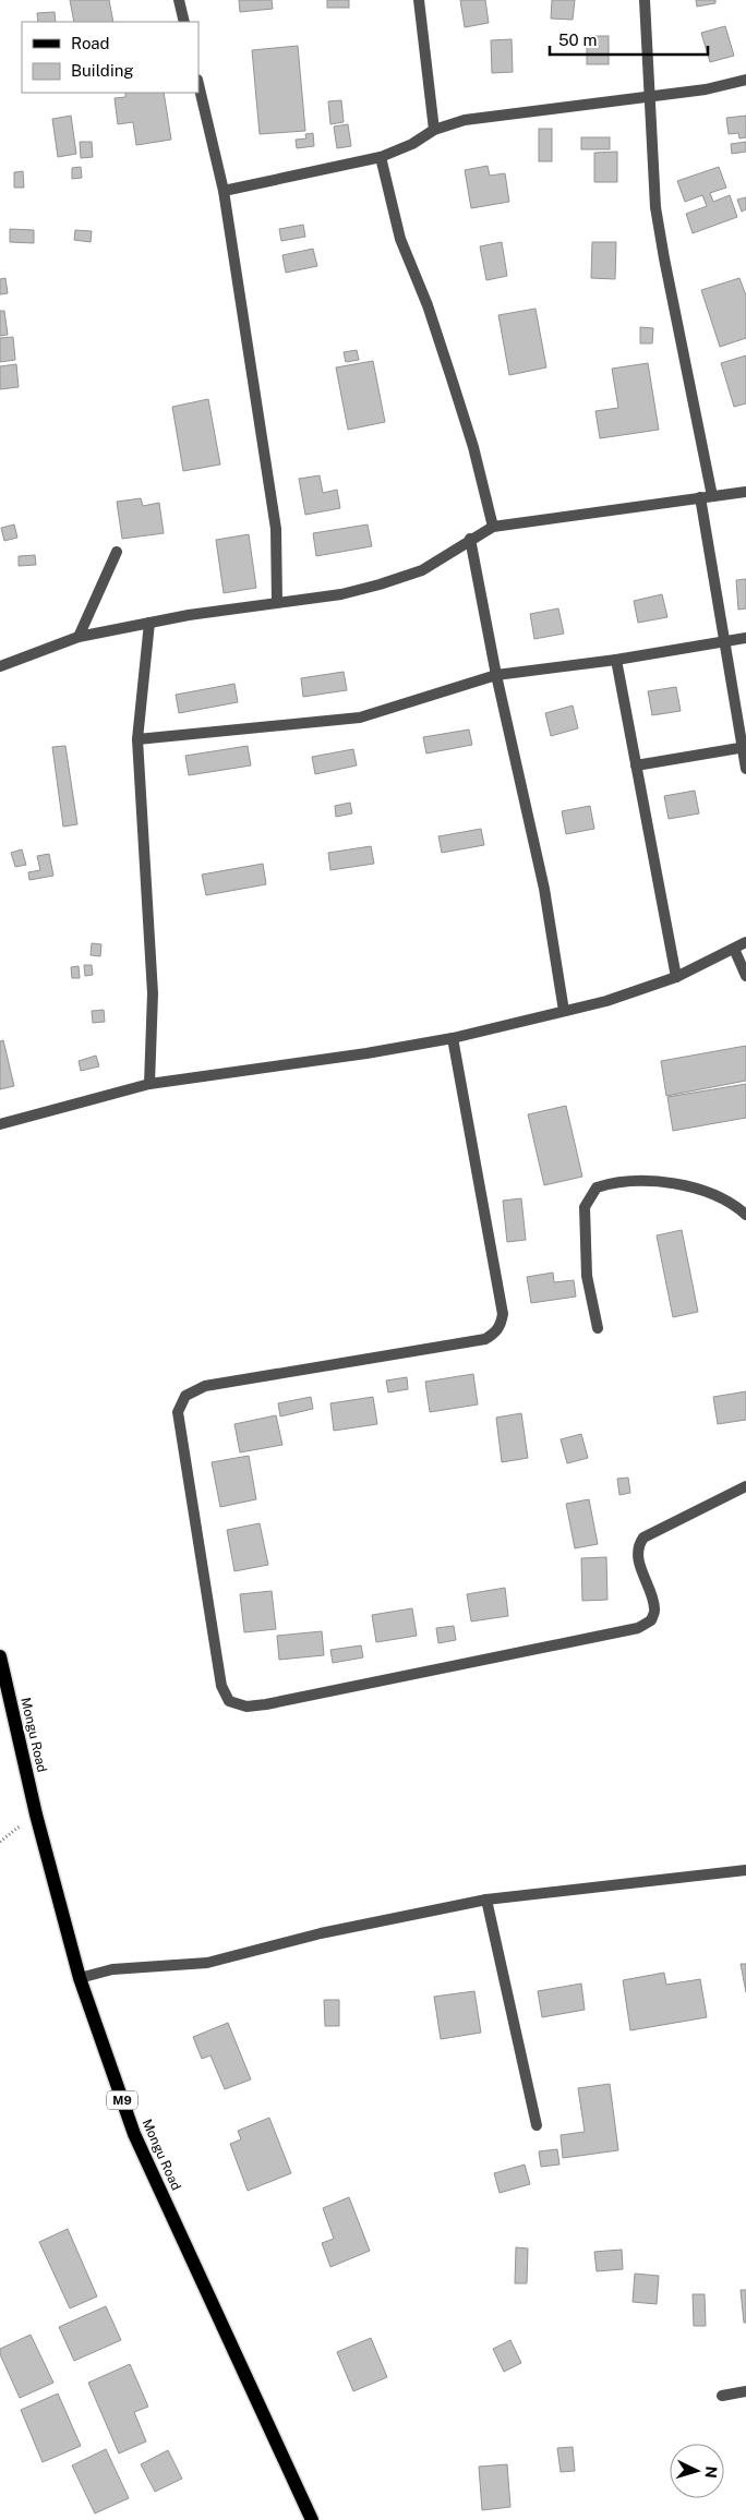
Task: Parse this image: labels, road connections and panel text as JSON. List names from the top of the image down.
{
  "streets": {
    "main road": ["Mongu Road", "M9"]
  },
  "legend": ["Road", "Building"],
  "scale_bar": "50 m",
  "north": "right"
}
